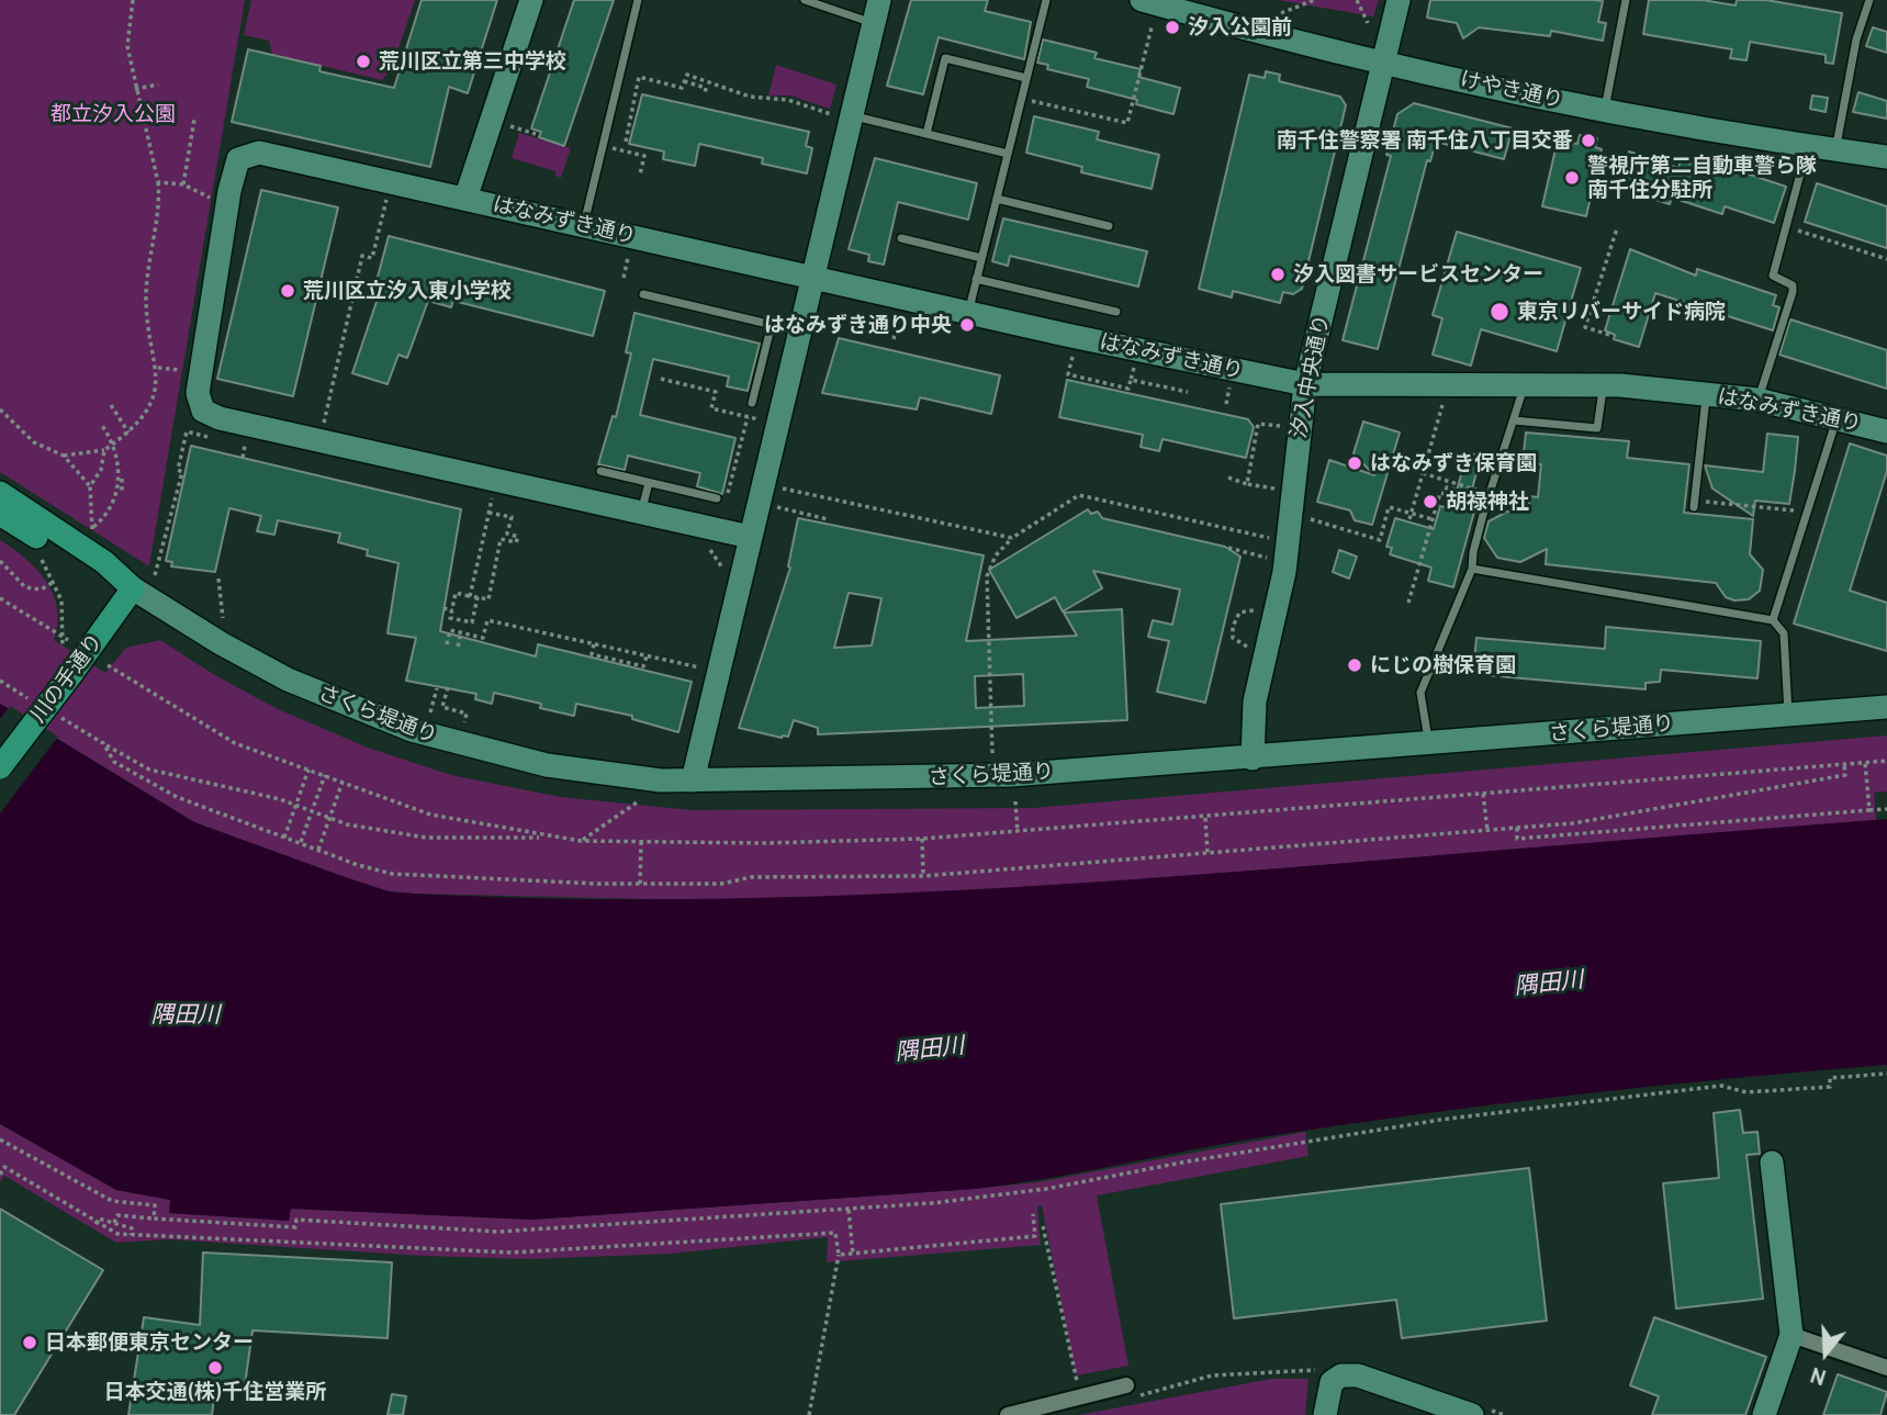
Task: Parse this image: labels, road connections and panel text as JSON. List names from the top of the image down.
{
  "streets": {
    "main road": ["川の手通り"],
    "street": [
      "けやき通り",
      "はなみずき通り",
      "汐入中央通り",
      "さくら堤通り"
    ]
  },
  "crossings": [
    ["けやき通り", "汐入中央通り"],
    ["はなみずき通り", "汐入中央通り"],
    ["汐入中央通り", "さくら堤通り"],
    ["川の手通り", "さくら堤通り"]
  ],
  "water": ["隅田川"],
  "parks": ["都立汐入公園"],
  "places": [
    "汐入公園前",
    "荒川区立第三中学校",
    "南千住警察署 南千住八丁目交番",
    "警視庁第二自動車警ら隊 南千住分駐所",
    "汐入図書サービスセンター",
    "荒川区立汐入東小学校",
    "東京リバーサイド病院",
    "はなみずき通り中央",
    "はなみずき保育園",
    "胡禄神社",
    "にじの樹保育園",
    "日本郵便東京センター",
    "日本交通(株)千住営業所"
  ],
  "north": "bottom"
}
